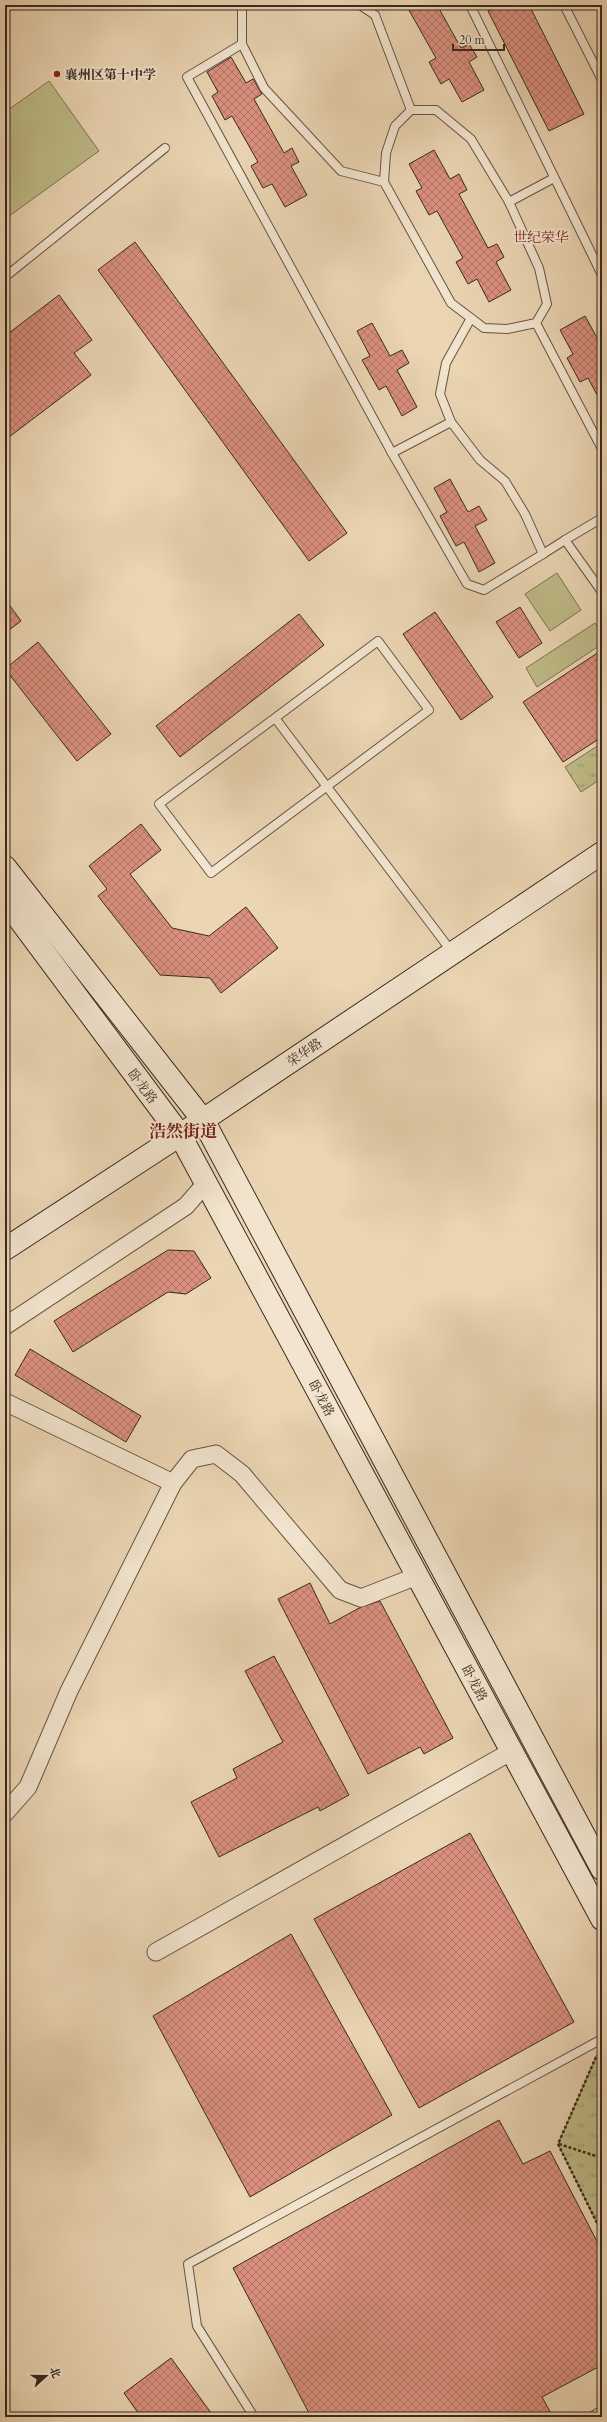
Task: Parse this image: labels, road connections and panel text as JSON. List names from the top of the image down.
{
  "streets": {
    "main road": ["荣华路", "卧龙路"]
  },
  "crossings": [
    ["荣华路", "卧龙路"]
  ],
  "districts": ["世纪荣华", "浩然街道"],
  "places": ["襄州区第十中学"],
  "scale_bar": "20 m",
  "north": "right"
}
